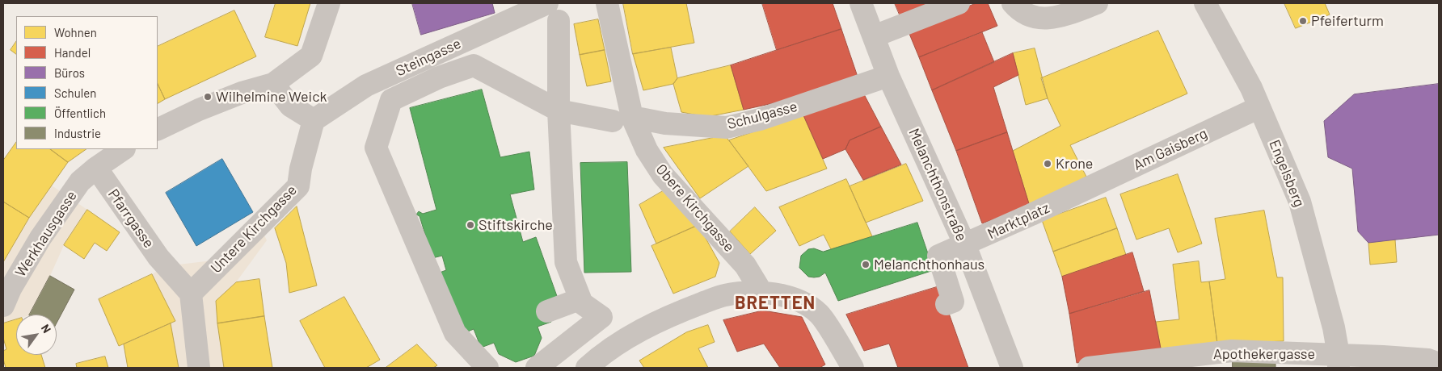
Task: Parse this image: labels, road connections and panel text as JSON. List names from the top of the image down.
{
  "streets": {
    "street": [
      "Steingasse",
      "Schulgasse",
      "Am Gaisberg",
      "Engelsberg",
      "Melanchthonstraße",
      "Obere Kirchgasse",
      "Pfarrgasse",
      "Marktplatz",
      "Untere Kirchgasse",
      "Werkhausgasse",
      "Apothekergasse"
    ]
  },
  "crossings": [
    ["Steingasse", "Untere Kirchgasse"],
    ["Schulgasse", "Melanchthonstraße"],
    ["Schulgasse", "Obere Kirchgasse"],
    ["Am Gaisberg", "Engelsberg"],
    ["Am Gaisberg", "Marktplatz"],
    ["Engelsberg", "Apothekergasse"],
    ["Melanchthonstraße", "Marktplatz"],
    ["Pfarrgasse", "Untere Kirchgasse"],
    ["Pfarrgasse", "Werkhausgasse"]
  ],
  "districts": ["BRETTEN"],
  "places": [
    "Pfeiferturm",
    "Wilhelmine Weick",
    "Krone",
    "Stiftskirche",
    "Melanchthonhaus"
  ],
  "legend": [
    "Wohnen",
    "Handel",
    "Büros",
    "Schulen",
    "Öffentlich",
    "Industrie"
  ],
  "north": "top right"
}
